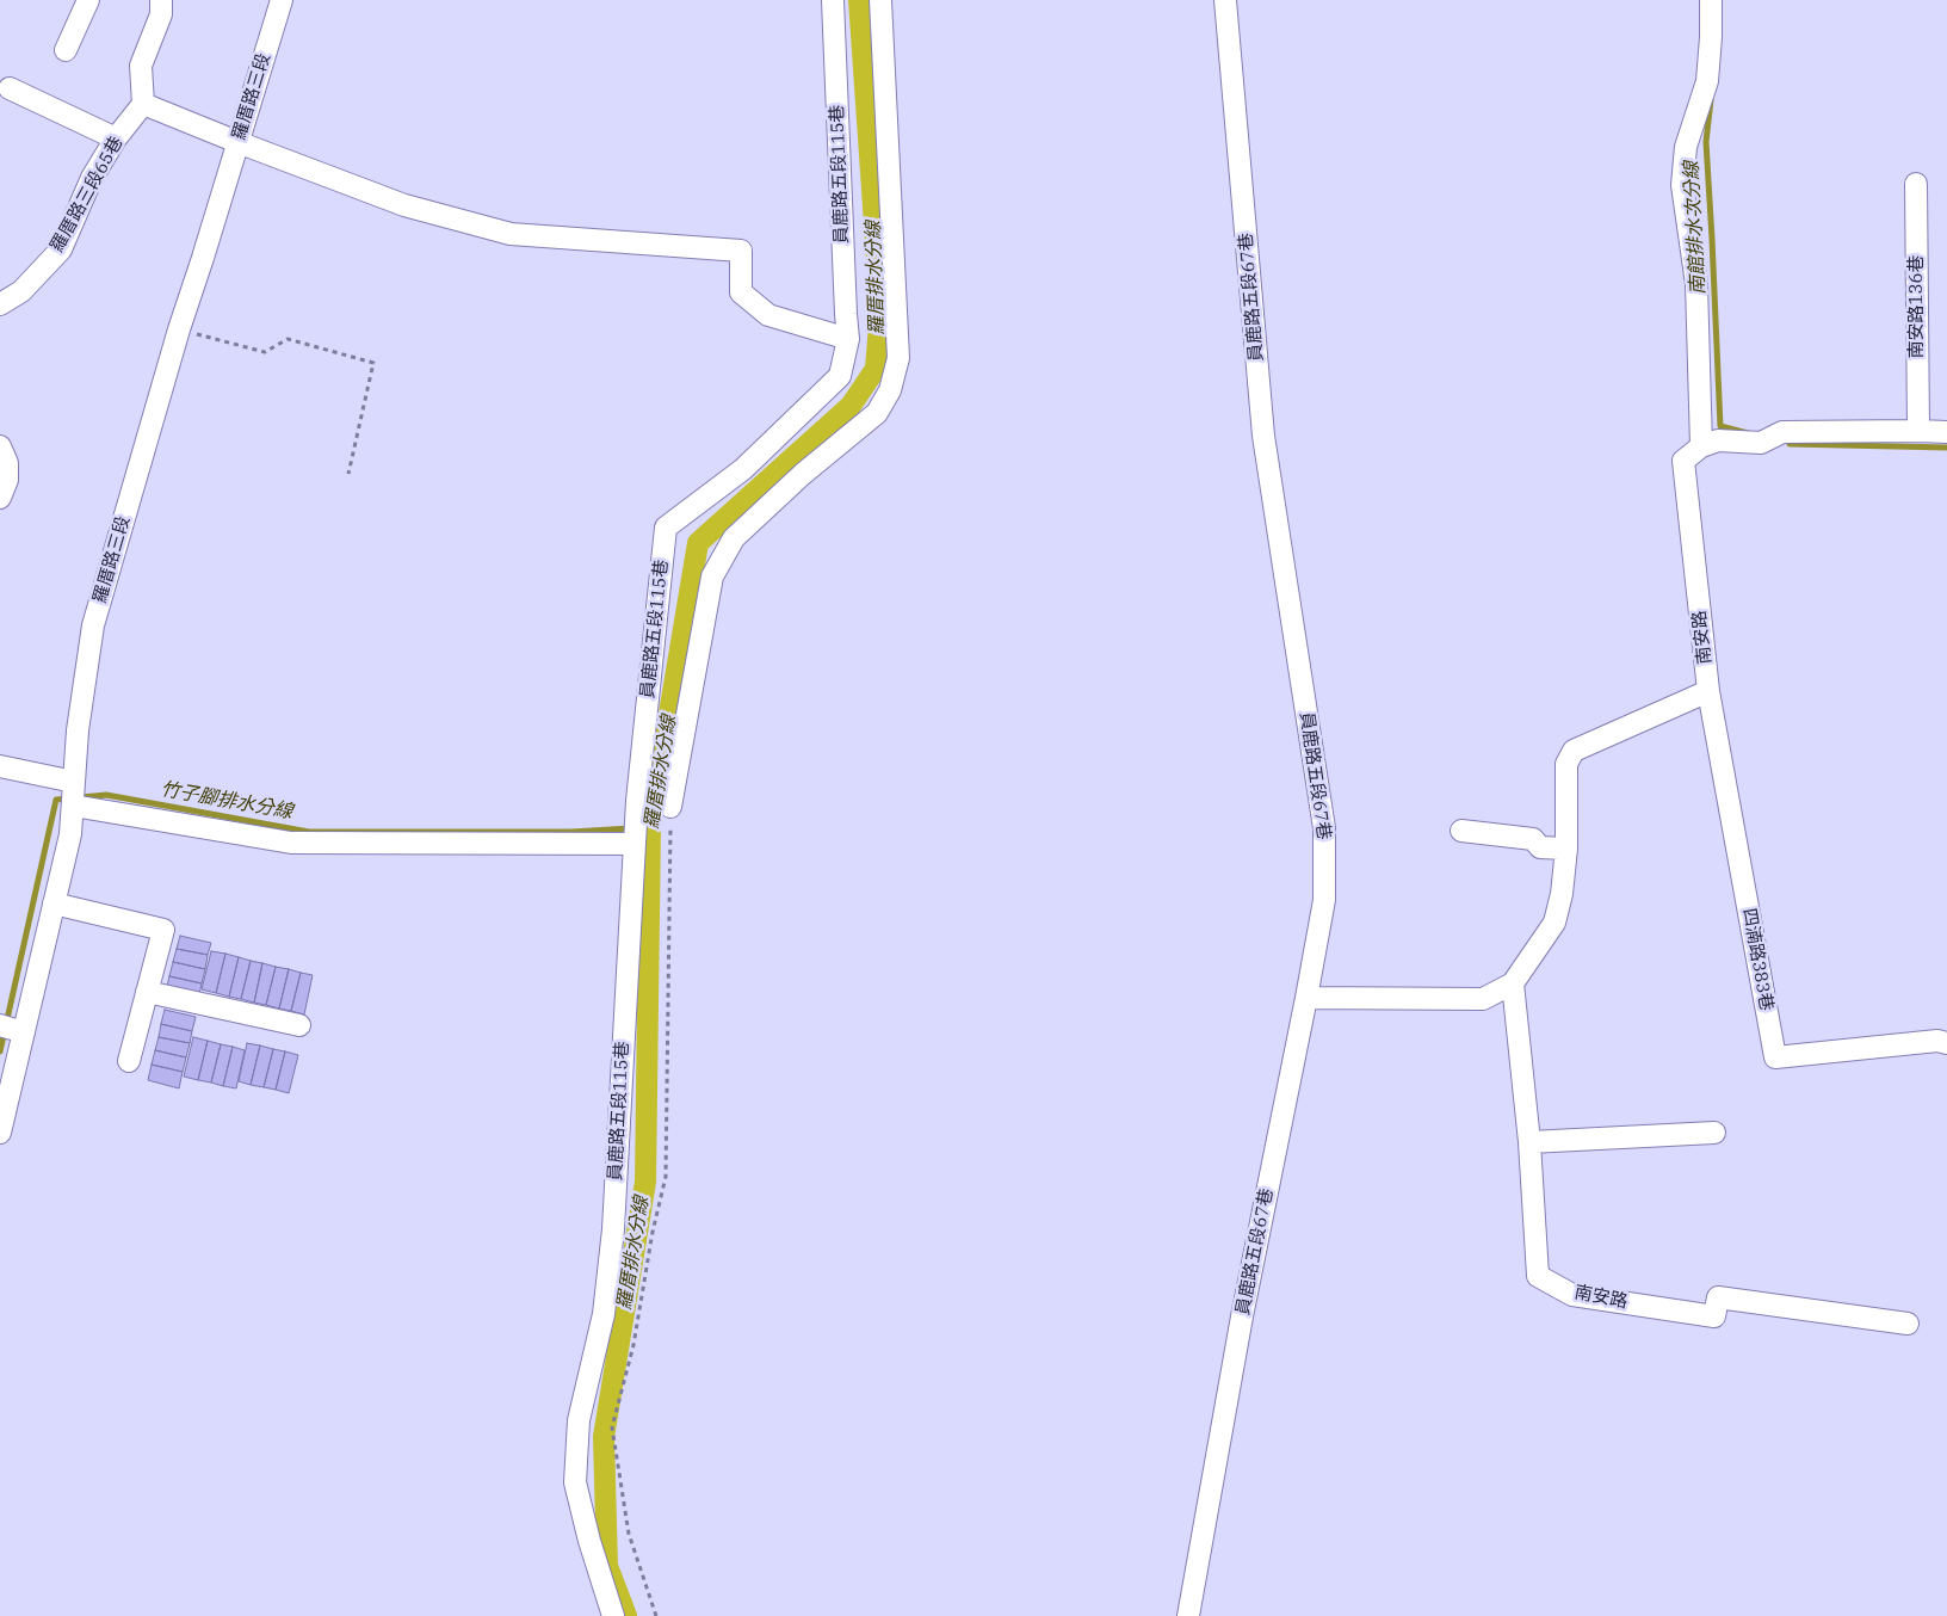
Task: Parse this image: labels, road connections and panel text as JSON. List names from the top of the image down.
{
  "streets": {
    "street": [
      "羅厝路三段",
      "員鹿路五段115巷",
      "羅厝路三段65巷",
      "員鹿路五段67巷",
      "南安路136巷",
      "南安路",
      "四湳路383巷"
    ]
  },
  "crossings": [
    ["員鹿路五段67巷", "南安路"],
    ["南安路", "四湳路383巷"]
  ],
  "water": ["南館排水次分線", "羅厝排水分線", "竹子腳排水分線"]
}
